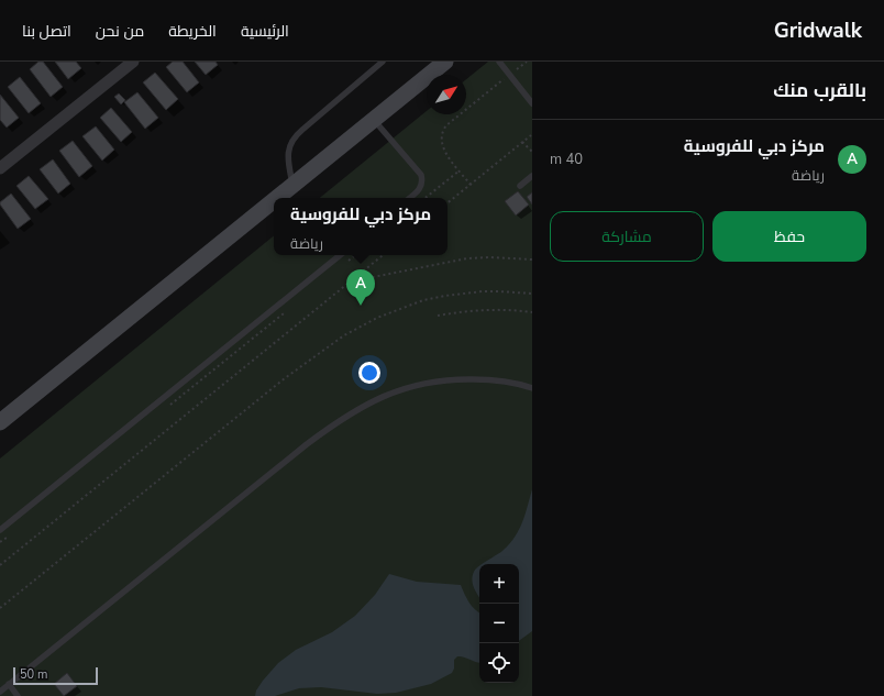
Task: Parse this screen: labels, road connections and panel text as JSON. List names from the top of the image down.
{
  "scale_bar": "50 m",
  "north": "top right",
  "page": {
    "header": "Gridwalk",
    "nav": [
      "الرئيسية",
      "الخريطة",
      "من نحن",
      "اتصل بنا"
    ],
    "heading": "بالقرب منك",
    "list": [
      {
        "mark": "A",
        "name": "مركز دبي للفروسية",
        "note": "رياضة",
        "value": "40 m"
      }
    ],
    "buttons": ["حفظ", "مشاركة"],
    "popup": ["مركز دبي للفروسية", "رياضة"],
    "pins": "A",
    "map_buttons": ["+", "−"],
    "scale": "50 m"
  }
}
